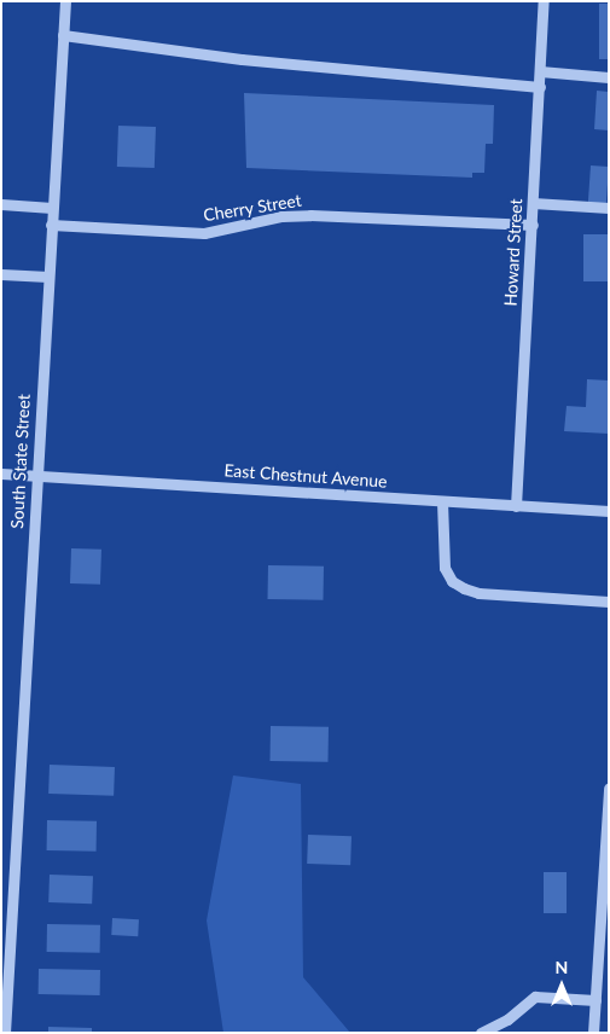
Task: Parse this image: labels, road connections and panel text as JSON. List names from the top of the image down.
{
  "streets": {
    "street": [
      "Cherry Street",
      "Howard Street",
      "South State Street",
      "East Chestnut Avenue"
    ]
  },
  "crossings": [
    ["Cherry Street", "Howard Street"],
    ["Cherry Street", "South State Street"],
    ["Howard Street", "East Chestnut Avenue"],
    ["South State Street", "East Chestnut Avenue"]
  ],
  "north": "top"
}
